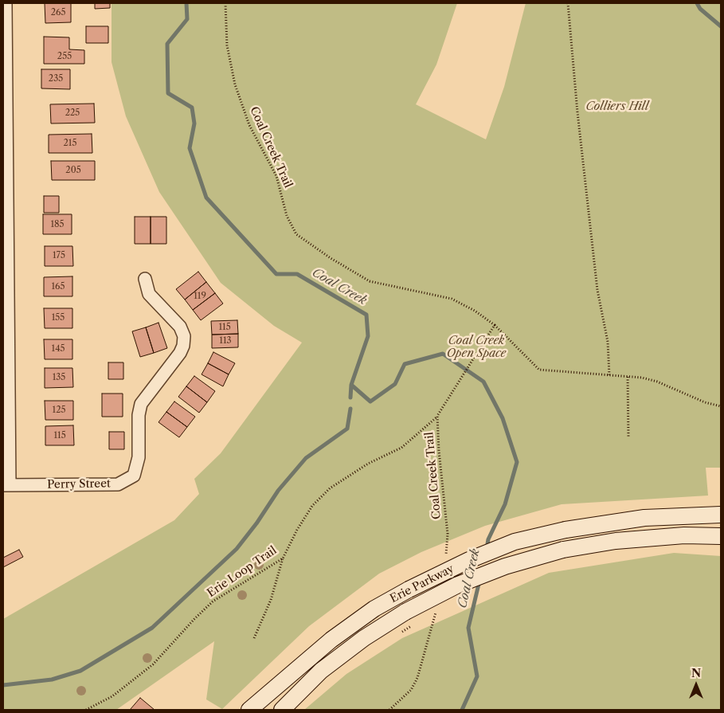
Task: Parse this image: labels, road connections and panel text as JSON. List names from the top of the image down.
{
  "streets": {
    "main road": ["Erie Parkway"],
    "street": ["Perry Street"],
    "path": ["Coal Creek Trail", "Erie Loop Trail"]
  },
  "crossings": [
    ["Coal Creek Trail", "Erie Loop Trail"]
  ],
  "water": ["Coal Creek"],
  "parks": ["Colliers Hill", "Coal Creek Open Space"],
  "house_numbers": [
    "265",
    "255",
    "235",
    "225",
    "215",
    "205",
    "185",
    "175",
    "165",
    "119",
    "155",
    "115",
    "113",
    "145",
    "135",
    "125",
    "115"
  ],
  "north": "top"
}
